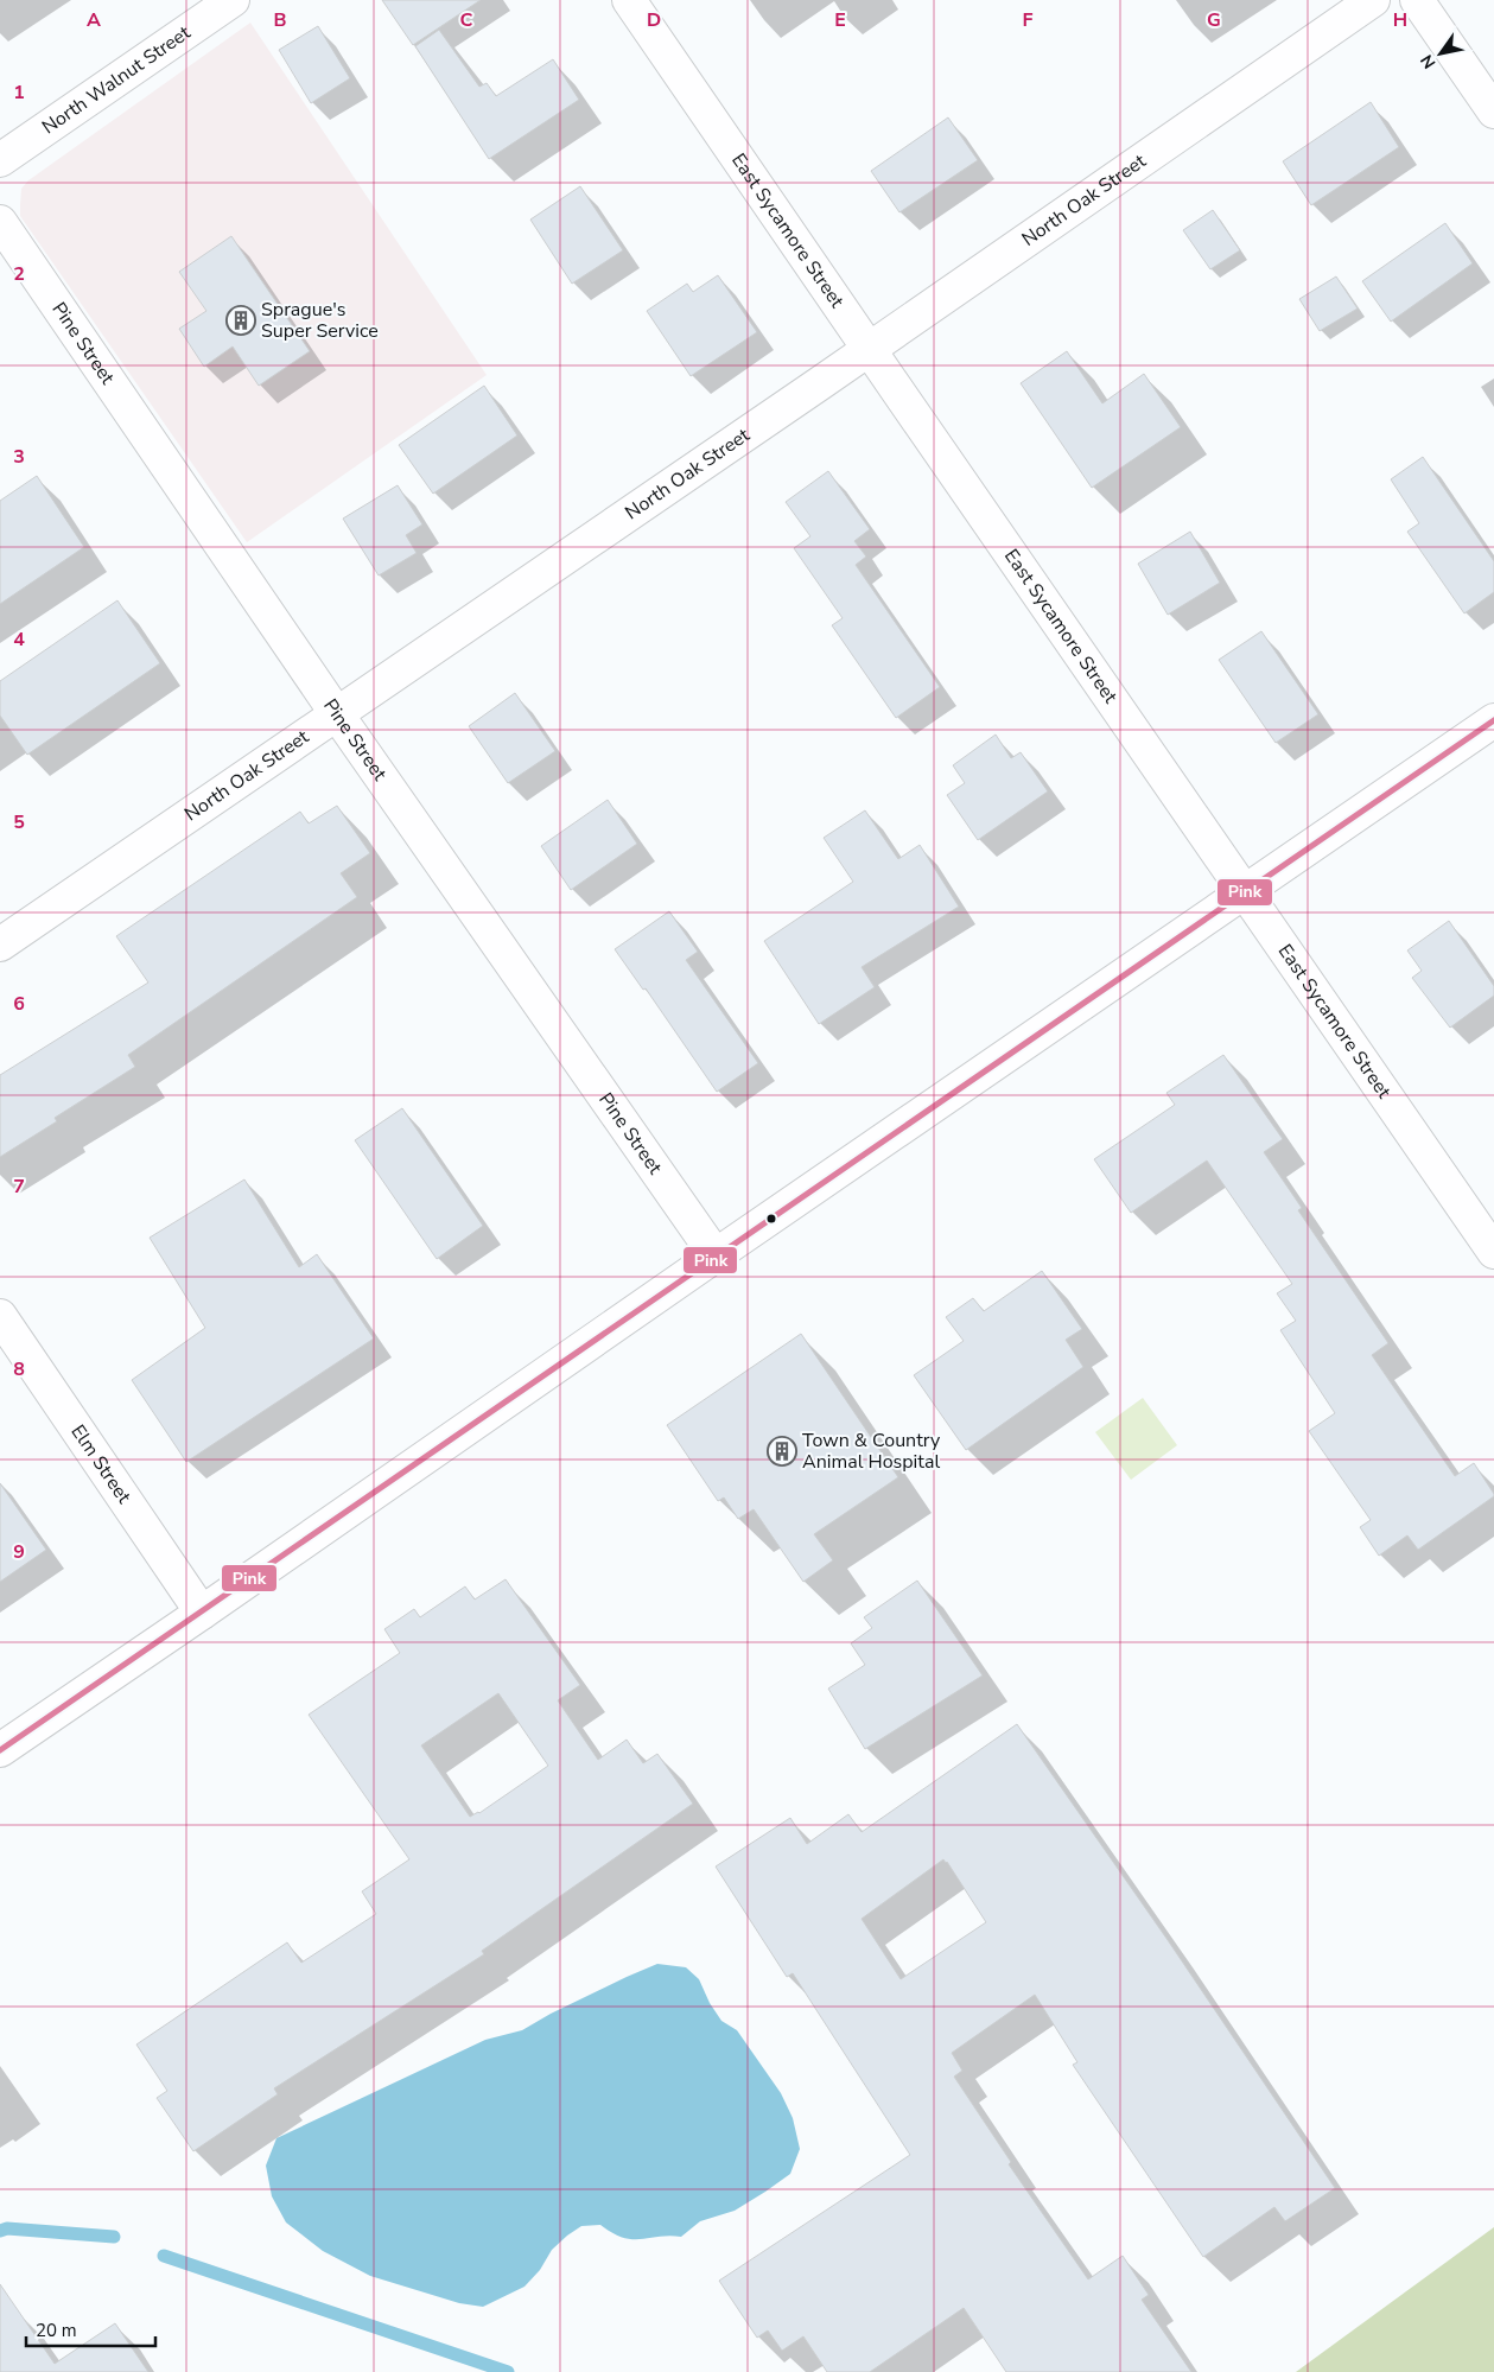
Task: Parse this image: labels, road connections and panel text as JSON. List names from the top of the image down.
{
  "streets": {
    "street": [
      "North Walnut Street",
      "North Oak Street",
      "East Sycamore Street",
      "Pine Street",
      "Elm Street"
    ]
  },
  "crossings": [
    ["North Oak Street", "East Sycamore Street"],
    ["North Oak Street", "Pine Street"]
  ],
  "places": {
    "building": ["Sprague's Super Service", "Town & Country Animal Hospital"]
  },
  "lines": ["transit line Pink"],
  "scale_bar": "20 m",
  "north": "bottom left",
  "grid": {
    "columns": [
      "A",
      "B",
      "C",
      "D",
      "E",
      "F",
      "G",
      "H"
    ],
    "rows": [
      "1",
      "2",
      "3",
      "4",
      "5",
      "6",
      "7",
      "8",
      "9"
    ]
  }
}
